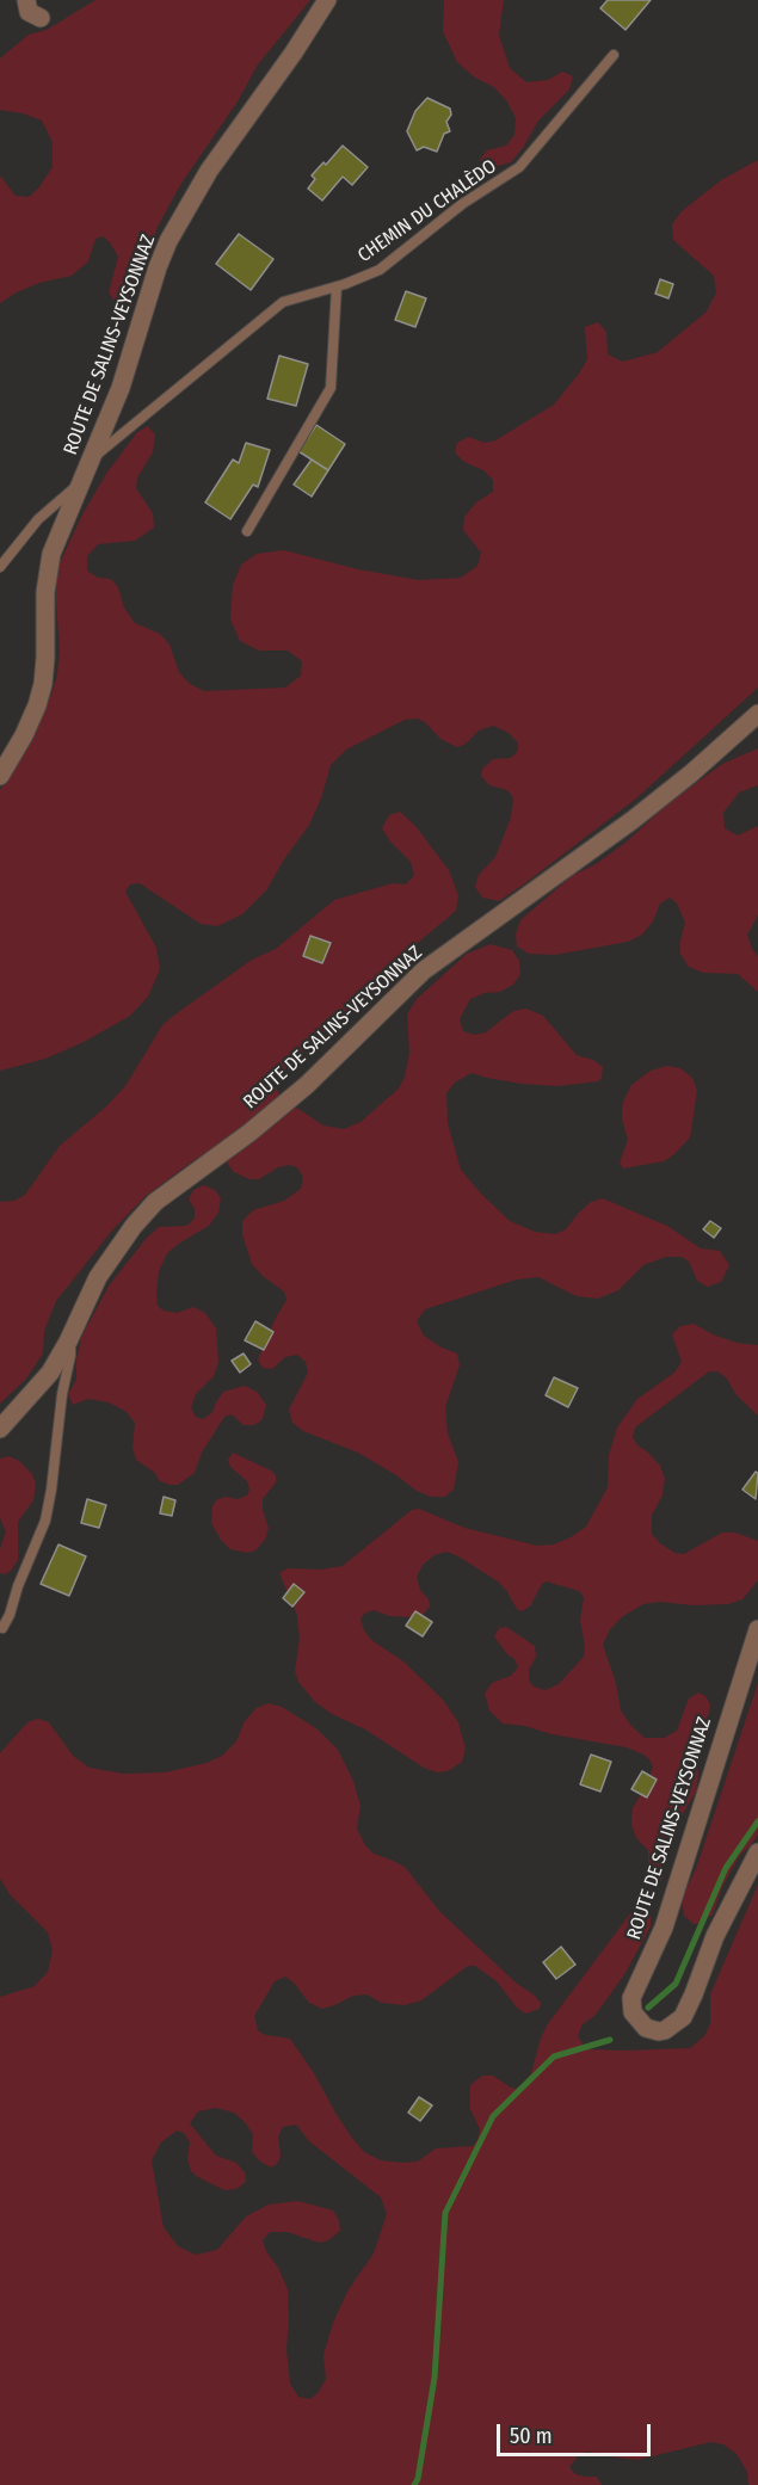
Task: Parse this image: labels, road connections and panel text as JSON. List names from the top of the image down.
{
  "streets": {
    "street": ["ROUTE DE SALINS-VEYSONNAZ"],
    "lane": ["CHEMIN DU CHALÈDO"]
  },
  "crossings": [
    ["CHEMIN DU CHALÈDO", "ROUTE DE SALINS-VEYSONNAZ"]
  ],
  "scale_bar": "50 m"
}
